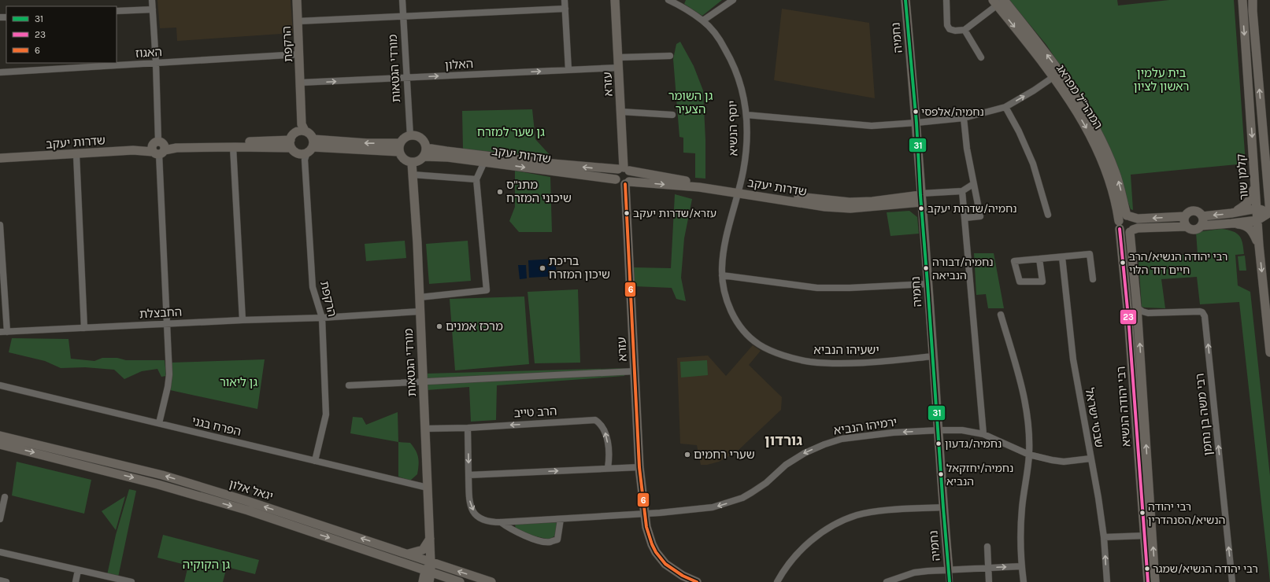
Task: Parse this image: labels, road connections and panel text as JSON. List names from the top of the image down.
{
  "streets": {
    "street": [
      "נחמיה",
      "הרקפת",
      "האגוז",
      "האלון",
      "מורדי הגטאות",
      "עזרא",
      "המהר\"ל מפראג",
      "יוסף הנשיא",
      "שדרות יעקב",
      "קלמן שור",
      "החבצלת",
      "ישעיהו הנביא",
      "רבי יהודה הנשיא",
      "הרב טייב",
      "רבי משה בן נחמן",
      "שבטי ישראל",
      "הפרח בגני",
      "ירמיהו הנביא",
      "יגאל אלון"
    ]
  },
  "crossings": [
    ["נחמיה", "שדרות יעקב"],
    ["נחמיה", "ישעיהו הנביא"],
    ["נחמיה", "ירמיהו הנביא"],
    ["הרקפת", "האגוז"],
    ["הרקפת", "האלון"],
    ["הרקפת", "שדרות יעקב"],
    ["הרקפת", "החבצלת"],
    ["הרקפת", "הפרח בגני"],
    ["האלון", "מורדי הגטאות"],
    ["האלון", "עזרא"],
    ["מורדי הגטאות", "שדרות יעקב"],
    ["מורדי הגטאות", "החבצלת"],
    ["מורדי הגטאות", "הרב טייב"],
    ["מורדי הגטאות", "הפרח בגני"],
    ["מורדי הגטאות", "יגאל אלון"],
    ["עזרא", "שדרות יעקב"],
    ["עזרא", "ירמיהו הנביא"],
    ["המהר\"ל מפראג", "רבי יהודה הנשיא"],
    ["יוסף הנשיא", "שדרות יעקב"],
    ["יוסף הנשיא", "ישעיהו הנביא"],
    ["שדרות יעקב", "ישעיהו הנביא"],
    ["רבי יהודה הנשיא", "רבי משה בן נחמן"],
    ["הרב טייב", "ירמיהו הנביא"],
    ["שבטי ישראל", "ירמיהו הנביא"]
  ],
  "one_way": ["האלון", "רבי משה בן נחמן"],
  "districts": ["גורדון"],
  "parks": [
    "בית עלמין ראשון לציון",
    "גן השומר הצעיר",
    "גן שער למזרח",
    "גן ליאור",
    "גן הקוקיה"
  ],
  "places": [
    "נחמיה/אלפסי",
    "מתנ\"ס שיכוני המזרח",
    "נחמיה/שדרות יעקב",
    "עזרא/שדרות יעקב",
    "רבי יהודה הנשיא/הרב חיים דוד הלוי",
    "בריכת שיכון המזרח",
    "נחמיה/דבורה הנביאה",
    "מרכז אמנים",
    "נחמיה/גדעון",
    "שערי רחמים",
    "נחמיה/יחזקאל הנביא",
    "רבי יהודה הנשיא/הסנהדרין",
    "רבי יהודה הנשיא/שמגר"
  ],
  "lines": ["transit line 31", "transit line 6", "transit line 23"],
  "legend": ["31", "23", "6"]
}
